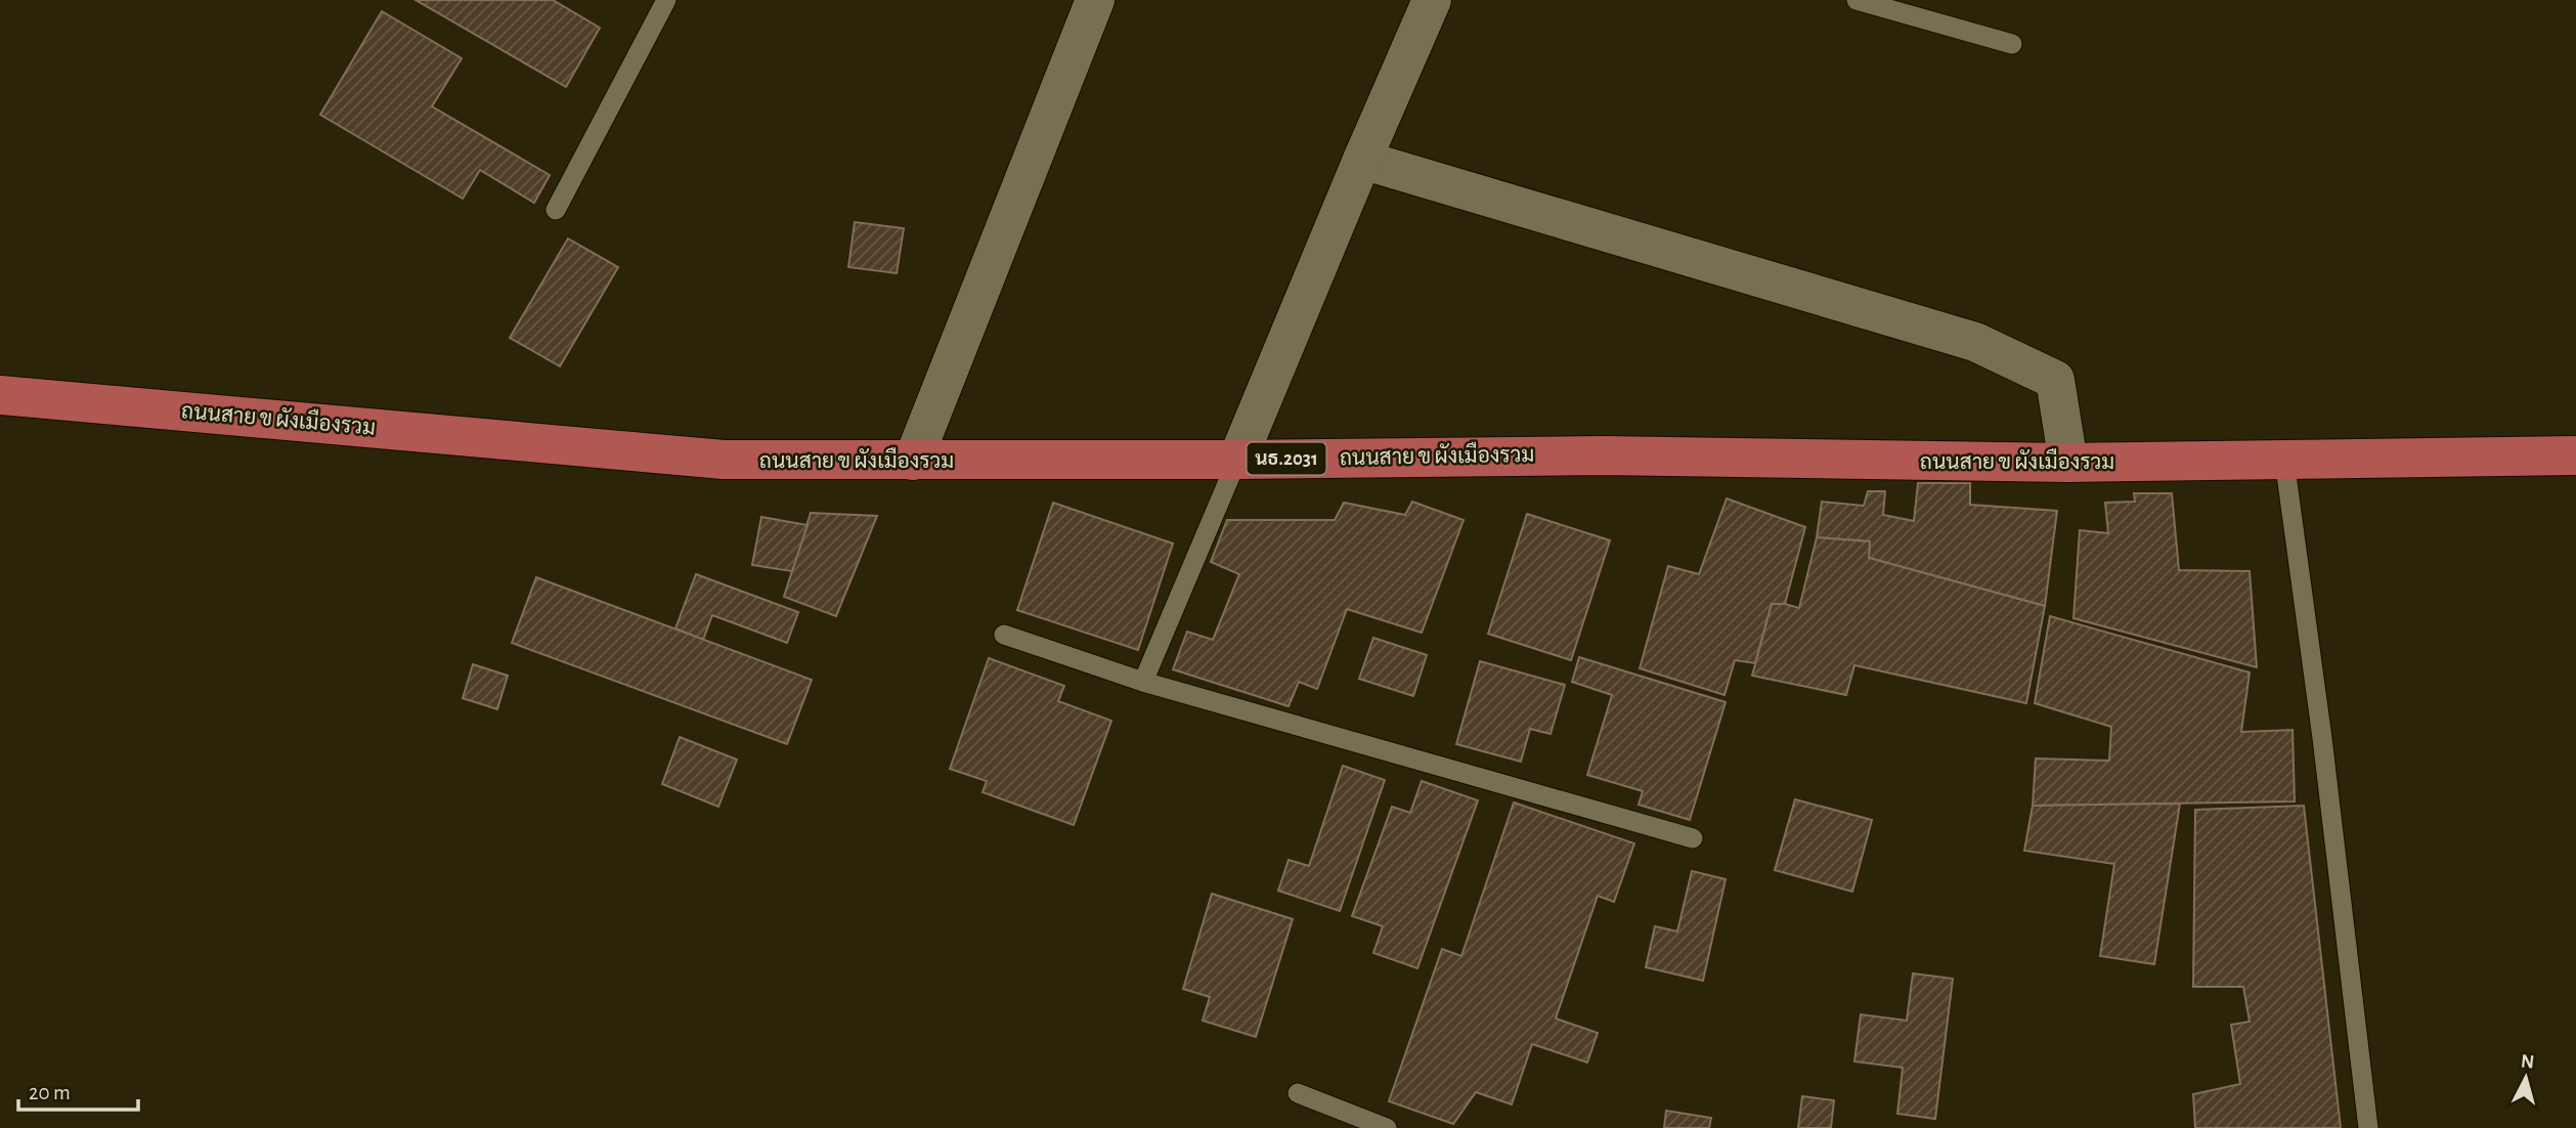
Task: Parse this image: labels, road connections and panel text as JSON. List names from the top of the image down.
{
  "streets": {
    "main road": ["ถนนสาย ข ผังเมืองรวม", "นธ.2031"]
  },
  "scale_bar": "20 m",
  "north": "top"
}
